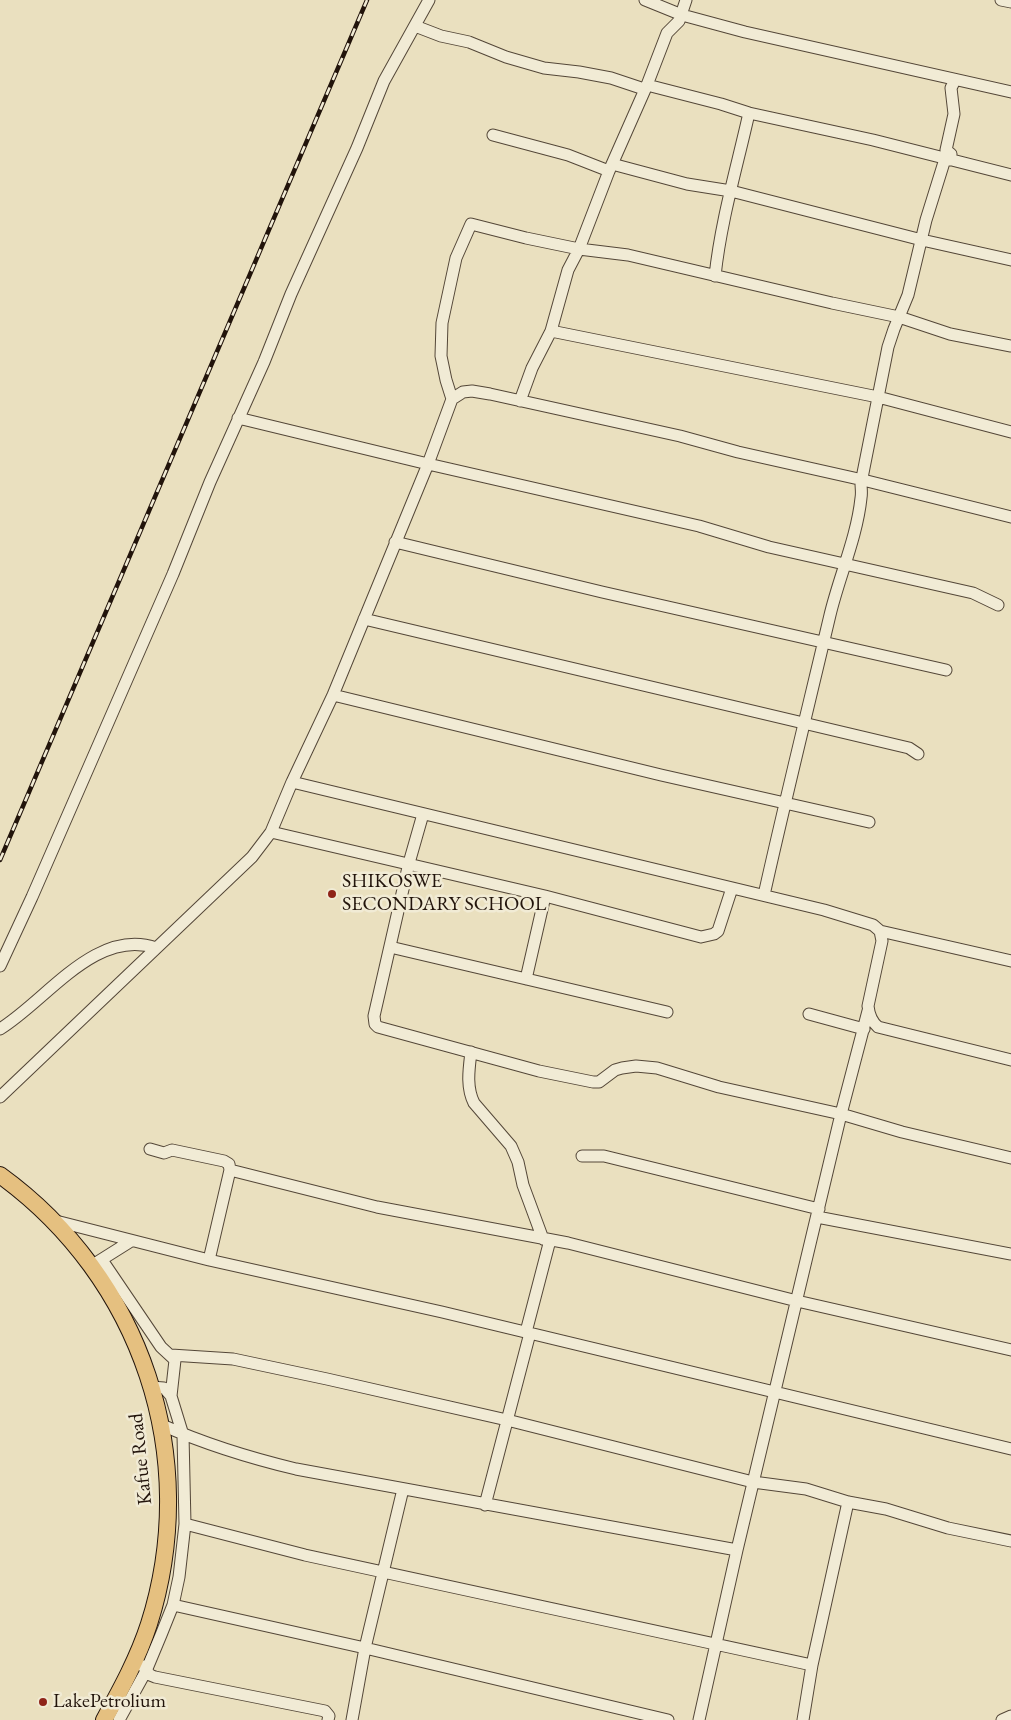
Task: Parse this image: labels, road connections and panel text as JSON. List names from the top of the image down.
{
  "streets": {
    "highway": ["Kafue Road"]
  },
  "places": ["SHIKOSWE SECONDARY SCHOOL", "LakePetrolium"]
}
